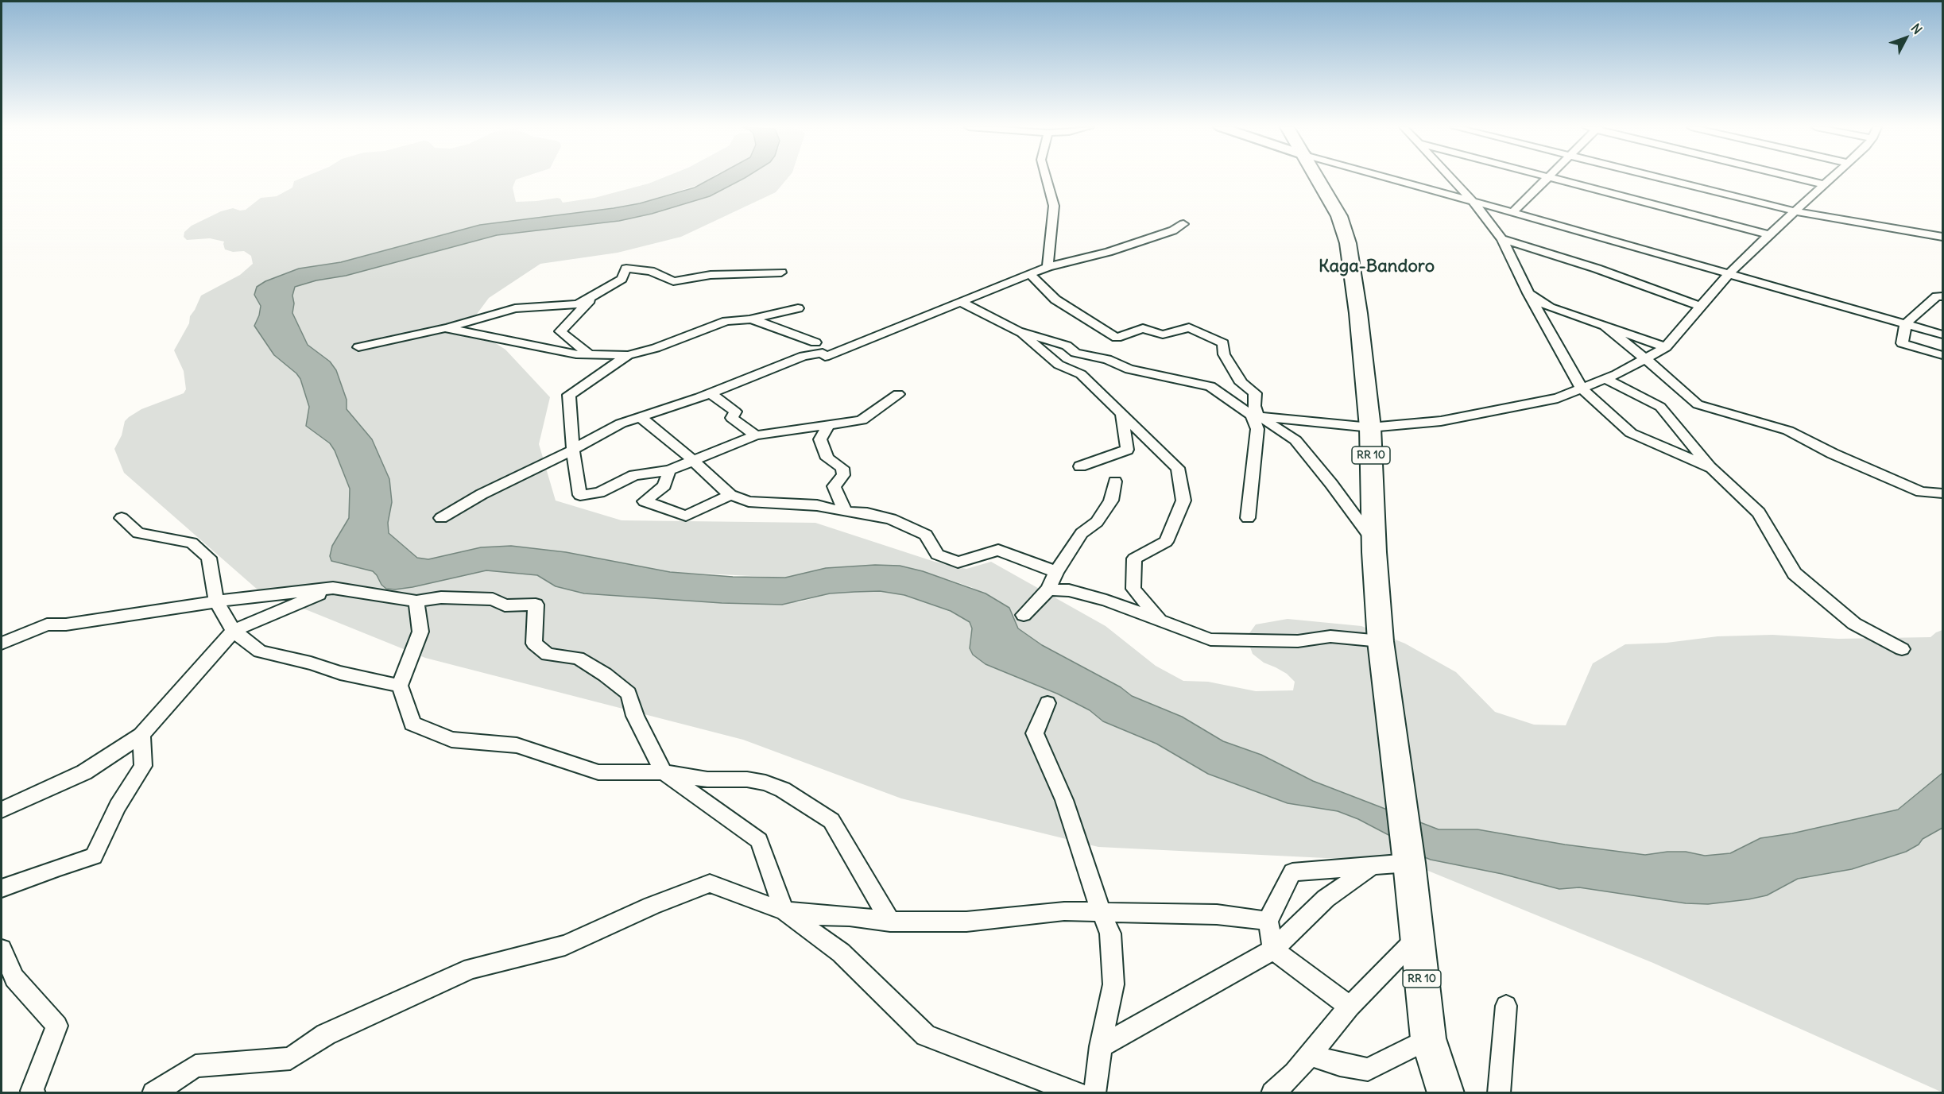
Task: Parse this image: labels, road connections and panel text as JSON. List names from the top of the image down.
{
  "streets": {
    "main road": ["RR 10"]
  },
  "districts": ["Kaga-Bandoro"],
  "north": "top right"
}
